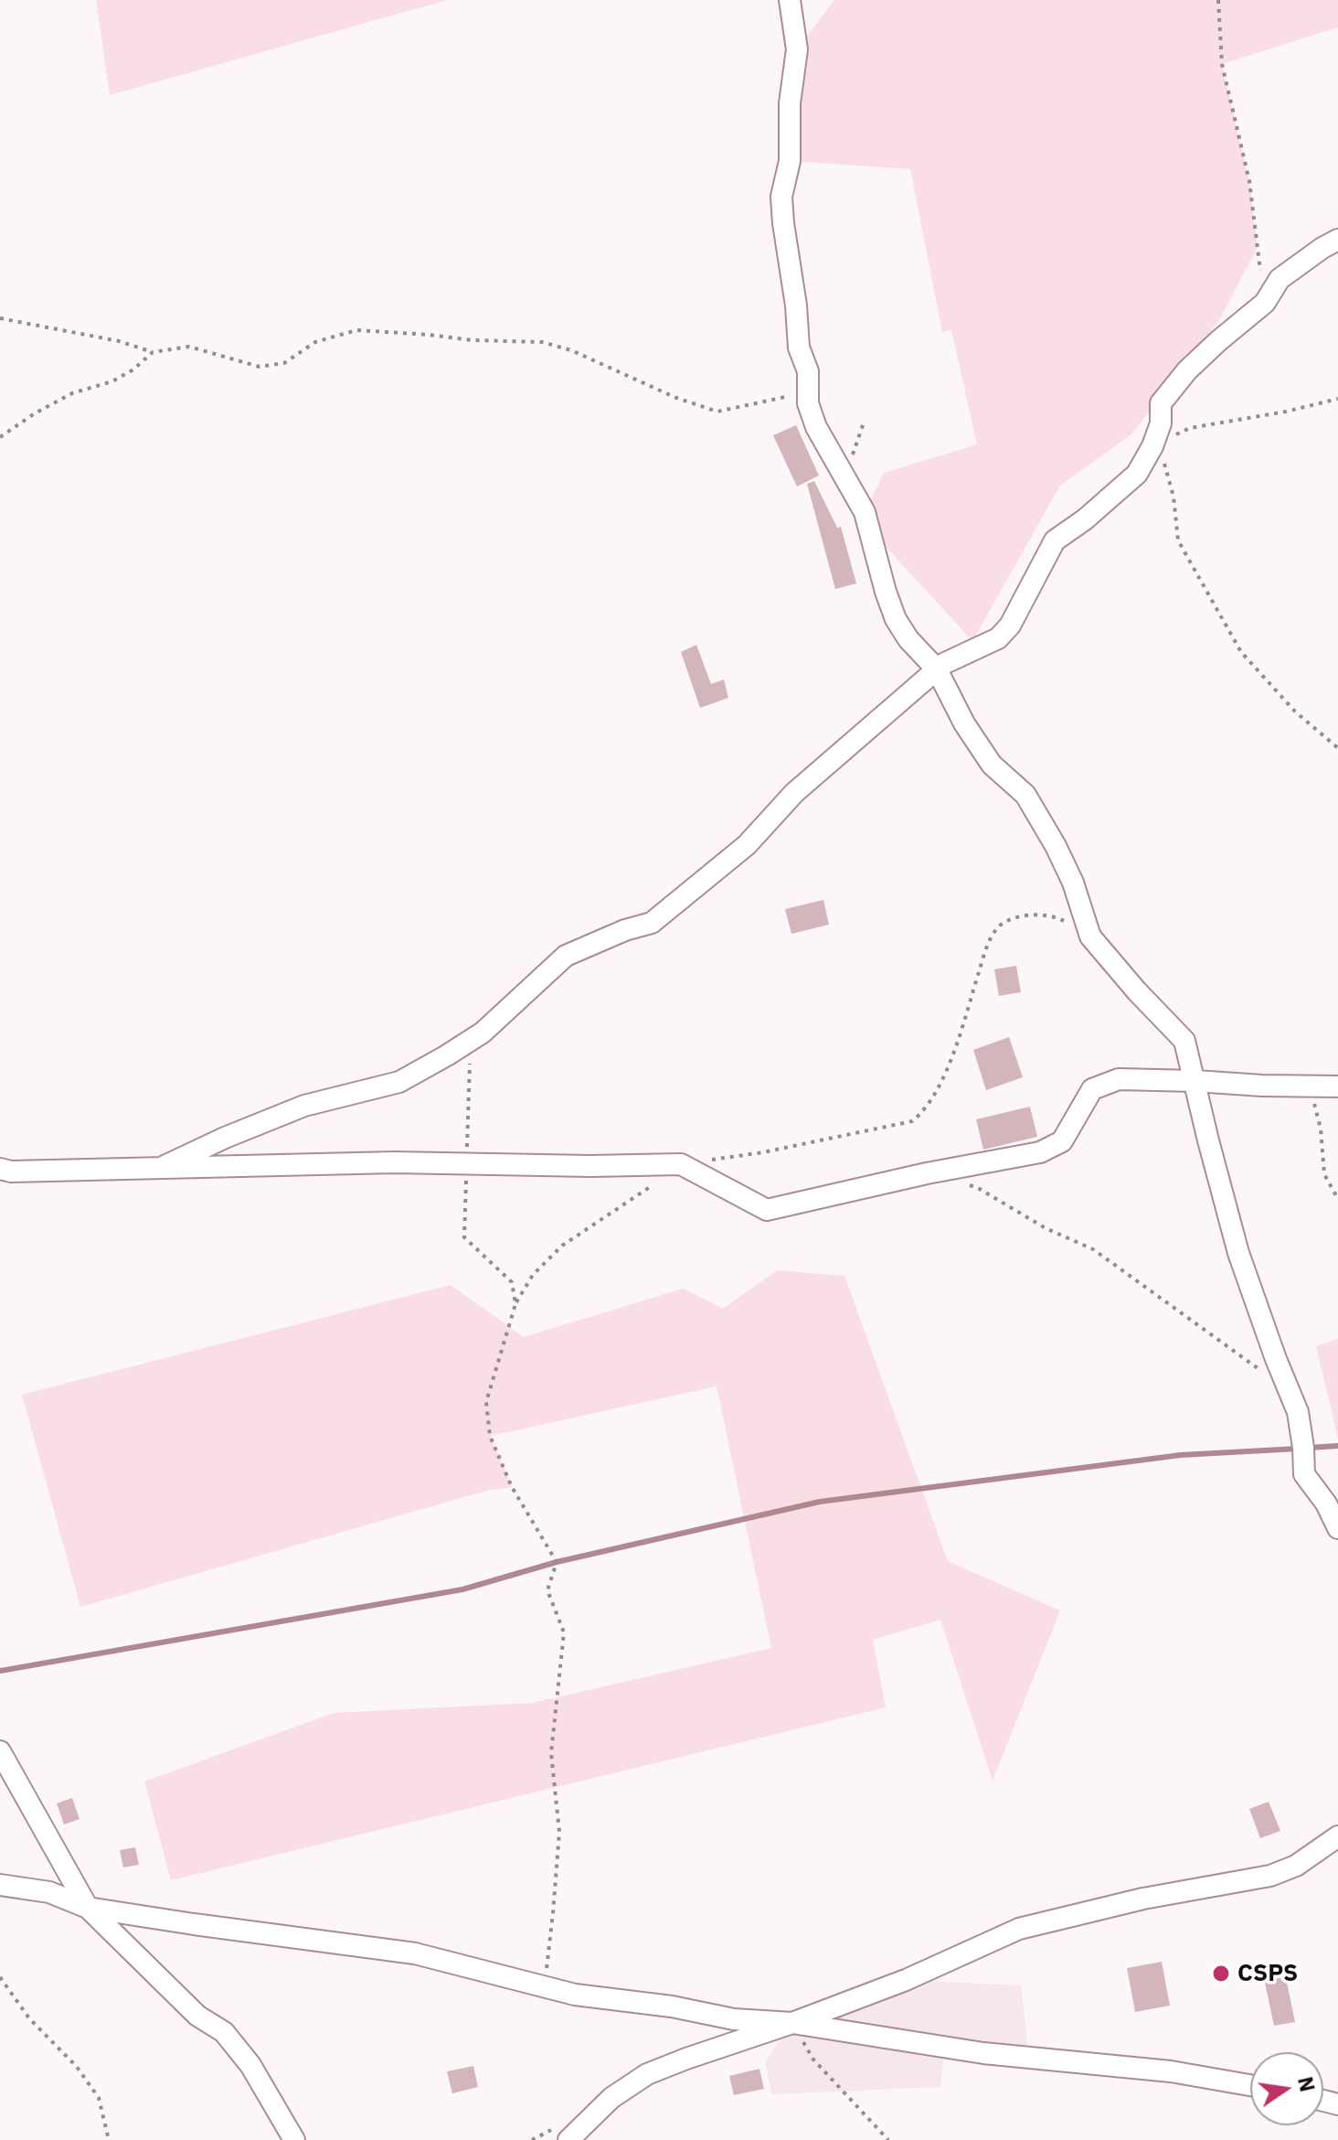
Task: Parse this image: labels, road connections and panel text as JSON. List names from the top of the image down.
{
  "places": ["CSPS"],
  "north": "right"
}
